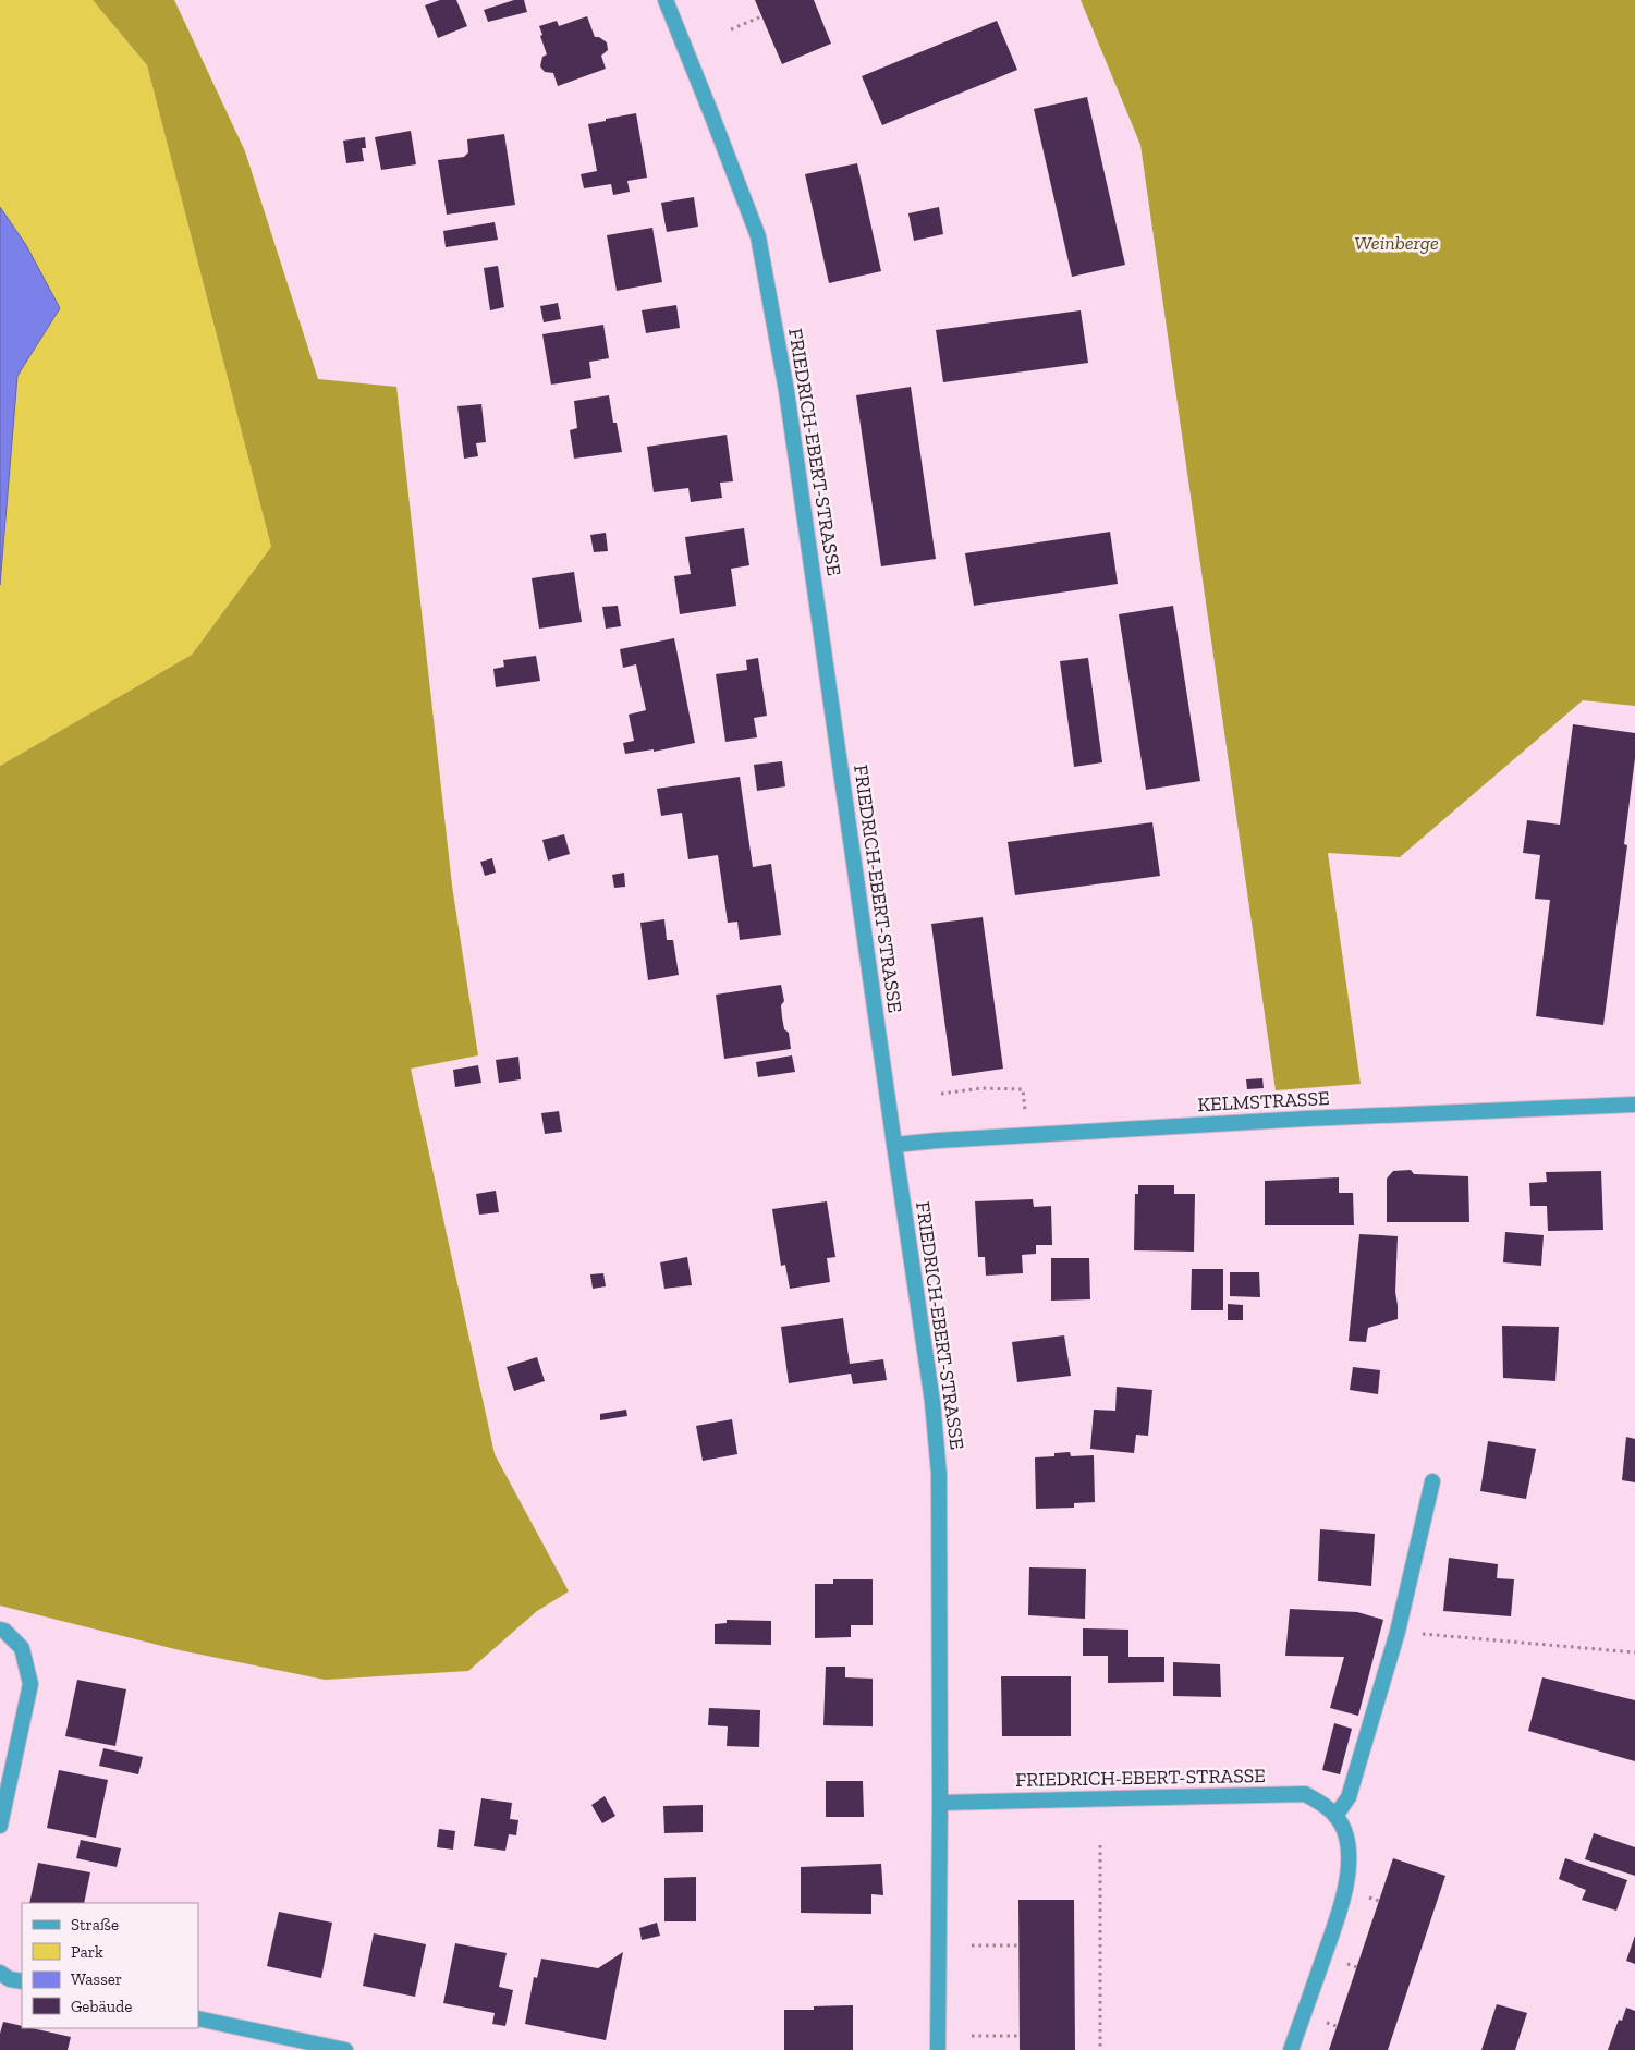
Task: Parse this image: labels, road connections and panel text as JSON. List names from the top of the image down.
{
  "streets": {
    "street": ["FRIEDRICH-EBERT-STRASSE", "KELMSTRASSE"]
  },
  "crossings": [
    ["FRIEDRICH-EBERT-STRASSE", "KELMSTRASSE"]
  ],
  "parks": ["Weinberge"],
  "legend": [
    "Straße",
    "Park",
    "Wasser",
    "Gebäude"
  ]
}
